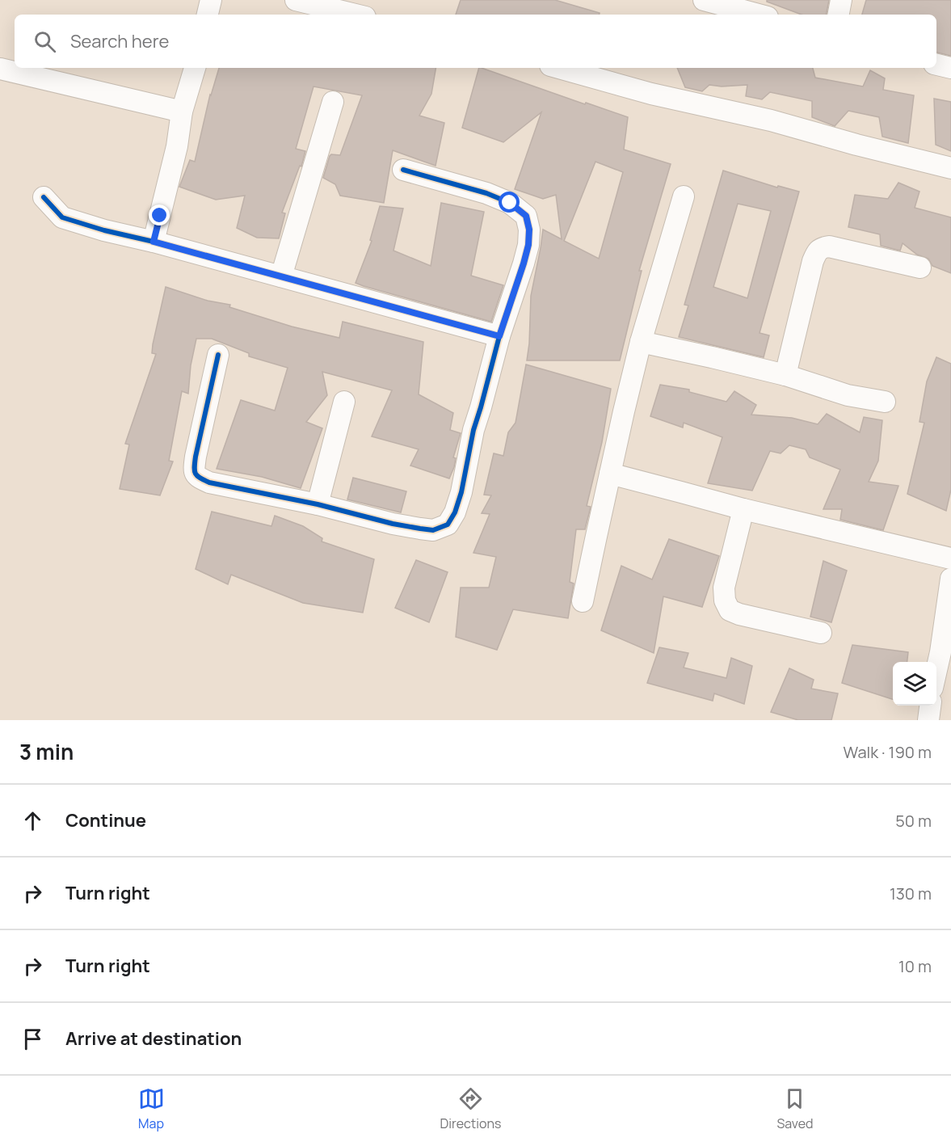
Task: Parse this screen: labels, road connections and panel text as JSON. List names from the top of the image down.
{
  "page": {
    "search": "Search here",
    "heading": ["3 min", "Walk · 190 m"],
    "list": [
      ["Continue", "50 m"],
      ["Turn right", "130 m"],
      ["Turn right", "10 m"],
      "Arrive at destination"
    ],
    "nav": ["Map", "Directions", "Saved"]
  }
}
